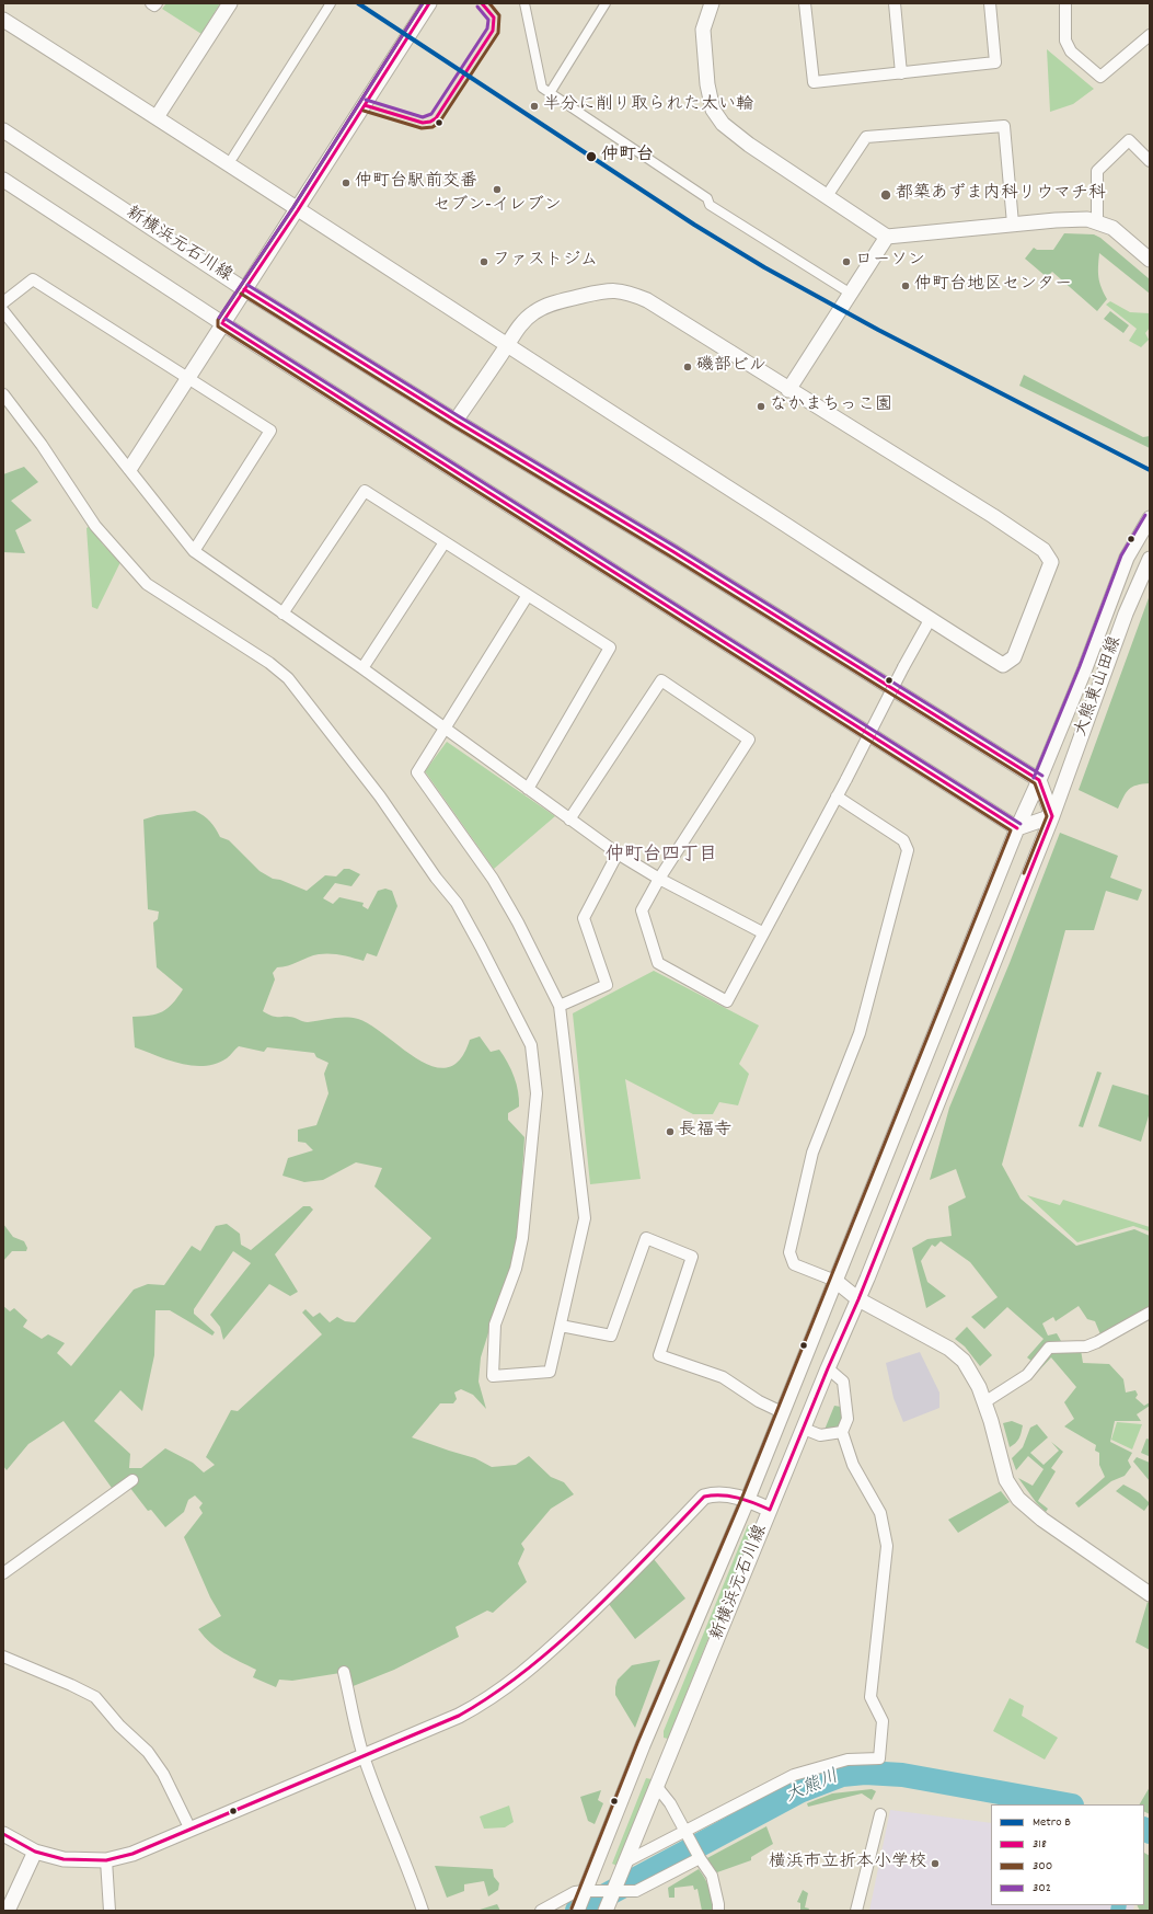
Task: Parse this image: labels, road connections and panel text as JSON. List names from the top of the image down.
{
  "streets": {
    "street": ["新横浜元石川線", "大熊東山田線"]
  },
  "crossings": [
    ["新横浜元石川線", "大熊東山田線"]
  ],
  "districts": ["仲町台四丁目"],
  "water": ["大熊川"],
  "places": [
    "半分に削り取られた太い輪",
    "仲町台",
    "仲町台駅前交番",
    "セブン-イレブン",
    "都築あずま内科リウマチ科",
    "ファストジム",
    "ローソン",
    "仲町台地区センター",
    "磯部ビル",
    "なかまちっこ園",
    "長福寺",
    "横浜市立折本小学校"
  ],
  "lines": [
    "metro line B",
    "transit line 318",
    "transit line 300",
    "transit line 302"
  ],
  "legend": [
    "Metro B",
    "318",
    "300",
    "302"
  ]
}
